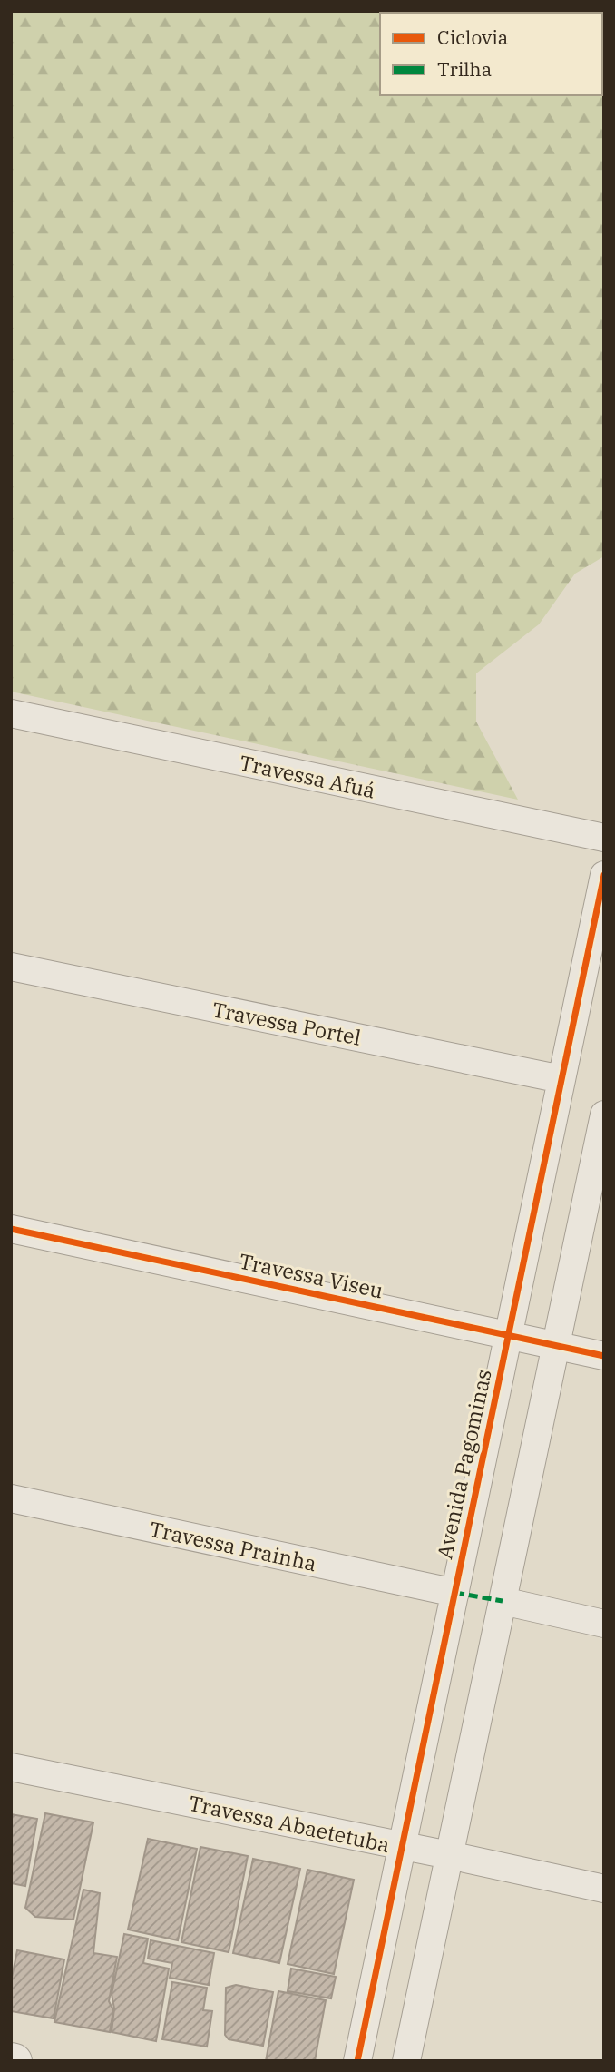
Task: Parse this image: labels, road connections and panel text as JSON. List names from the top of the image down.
{
  "streets": {
    "street": [
      "Travessa Afuá",
      "Travessa Portel",
      "Travessa Viseu",
      "Avenida Pagominas",
      "Travessa Prainha",
      "Travessa Abaetetuba"
    ]
  },
  "crossings": [
    ["Travessa Portel", "Avenida Pagominas"],
    ["Travessa Viseu", "Avenida Pagominas"],
    ["Avenida Pagominas", "Travessa Prainha"],
    ["Avenida Pagominas", "Travessa Abaetetuba"]
  ],
  "legend": ["Ciclovia", "Trilha"]
}
